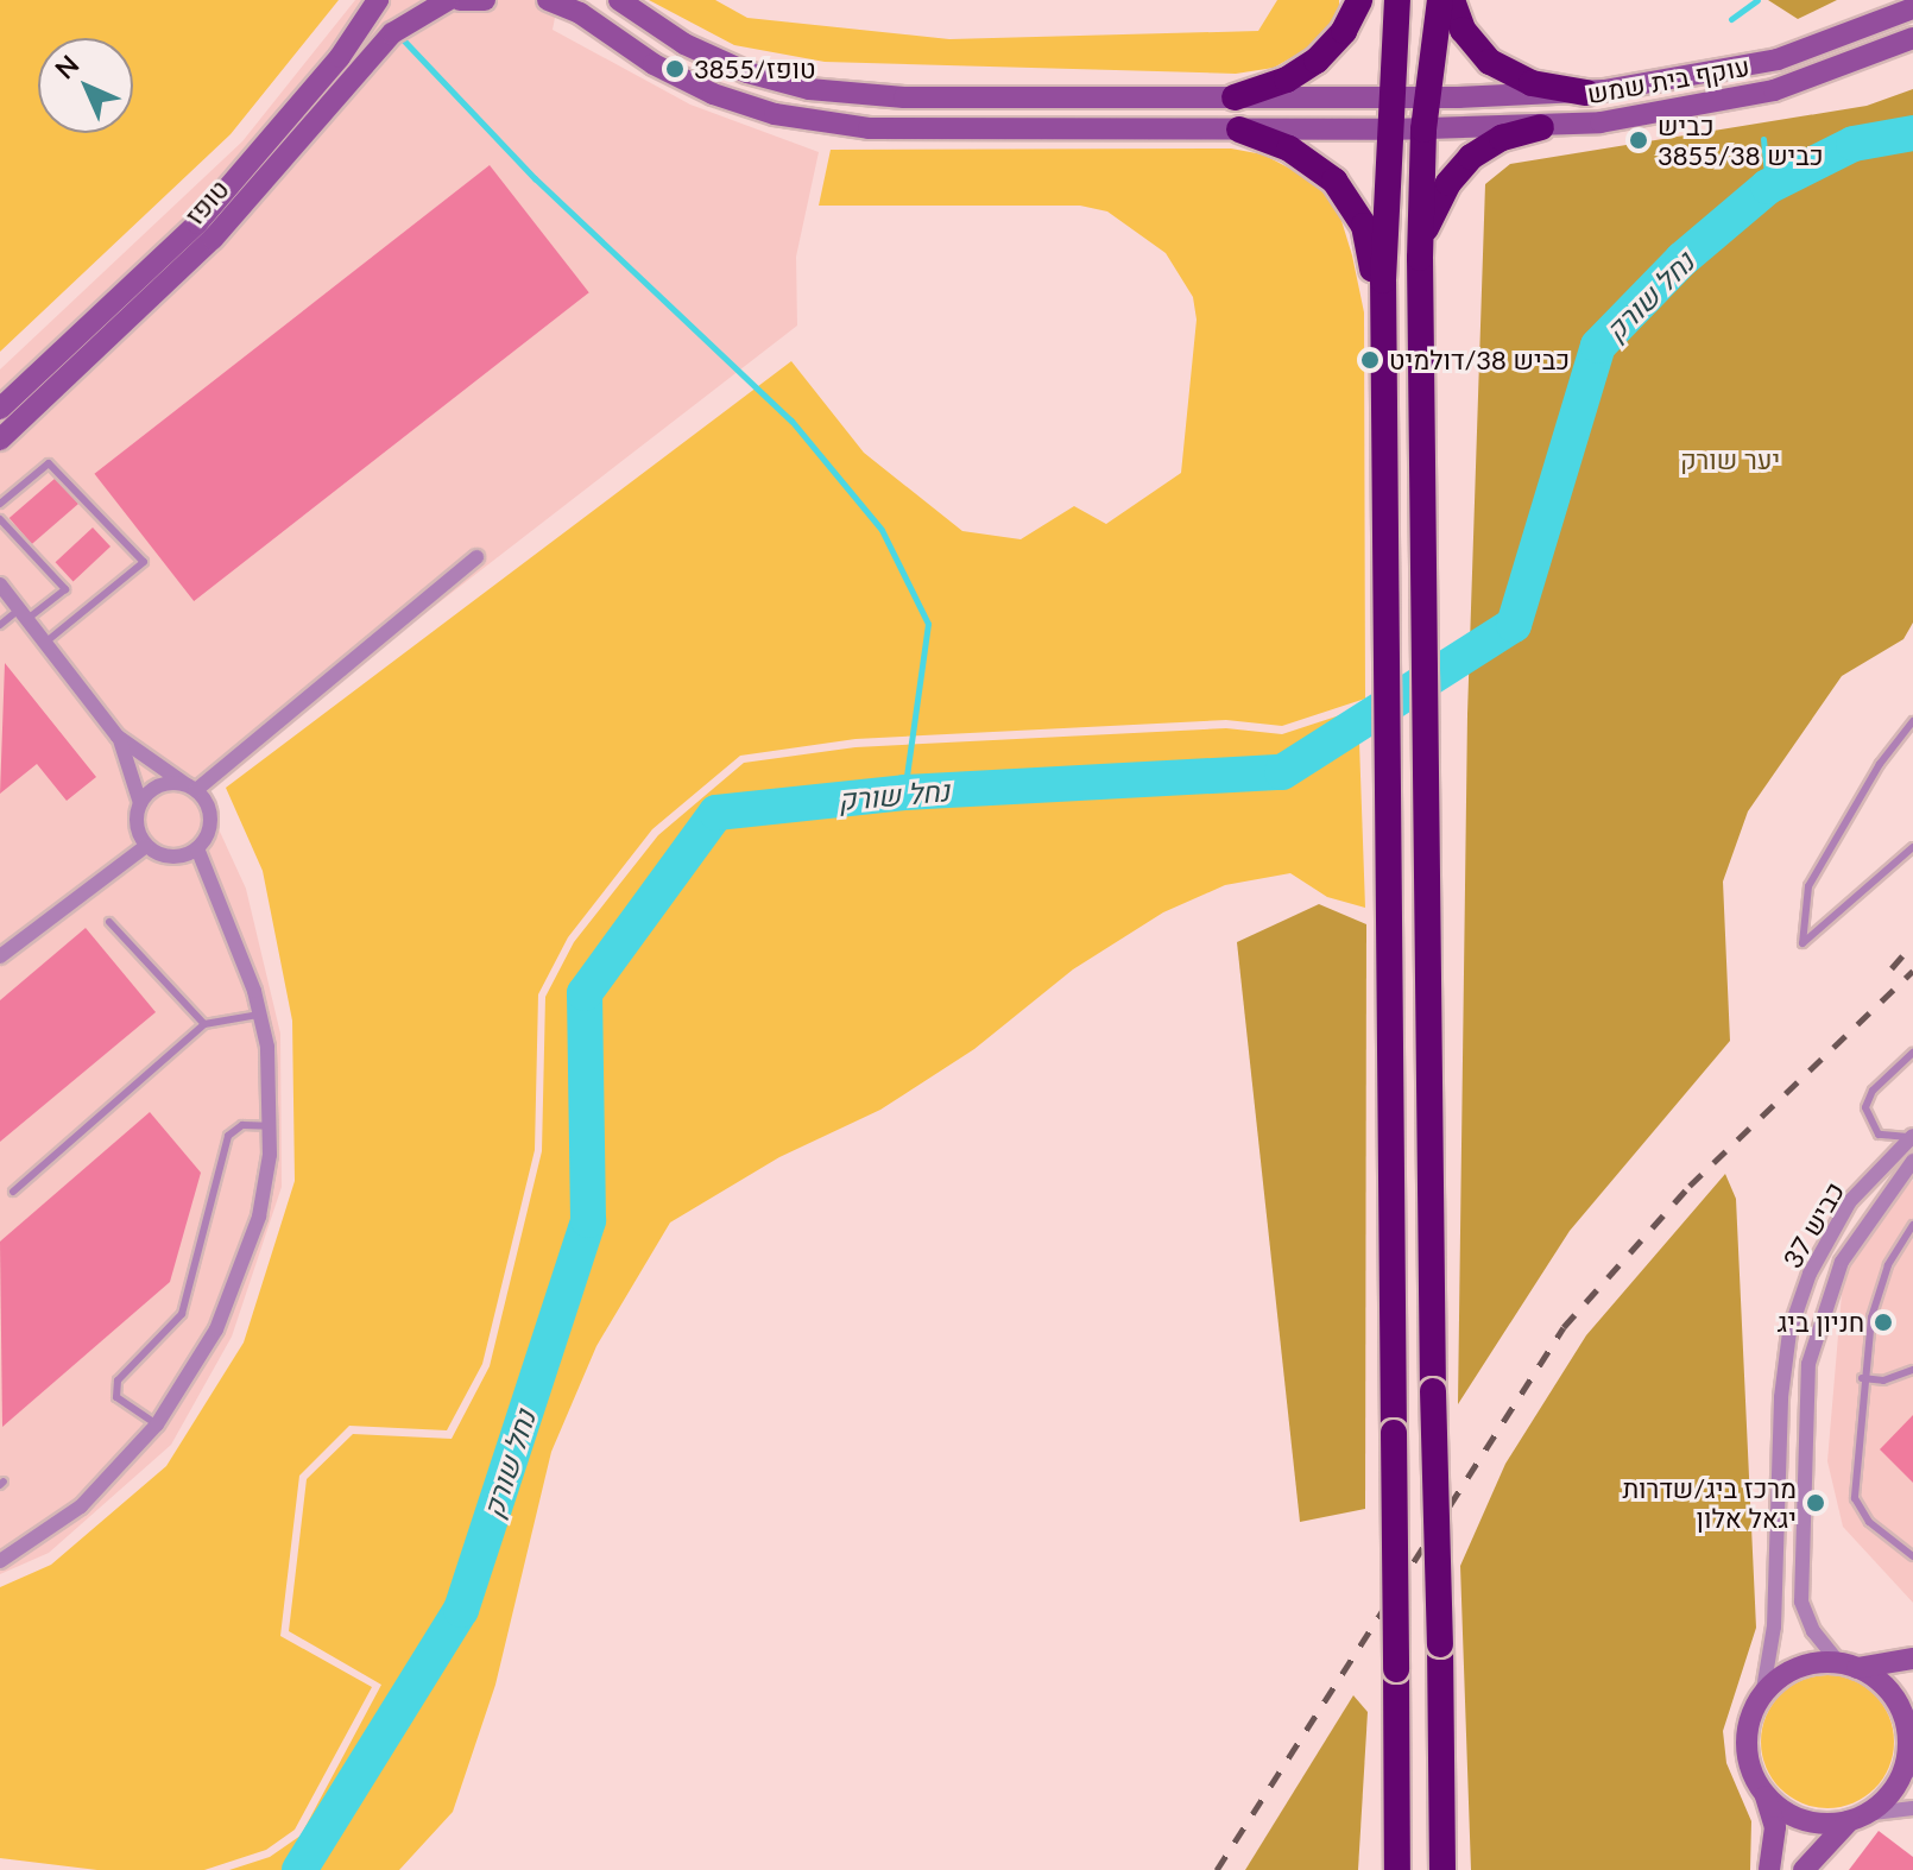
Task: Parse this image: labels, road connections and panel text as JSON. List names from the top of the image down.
{
  "streets": {
    "street": ["עוקף בית שמש", "טופז", "כביש 37"]
  },
  "water": ["נחל שורק"],
  "parks": ["יער שורק"],
  "places": [
    "3855/טופז",
    "כביש 3855/כביש 38",
    "כביש 38/דולמיט",
    "חניון ביג",
    "מרכז ביג/שדרות יגאל אלון"
  ],
  "north": "top left"
}
